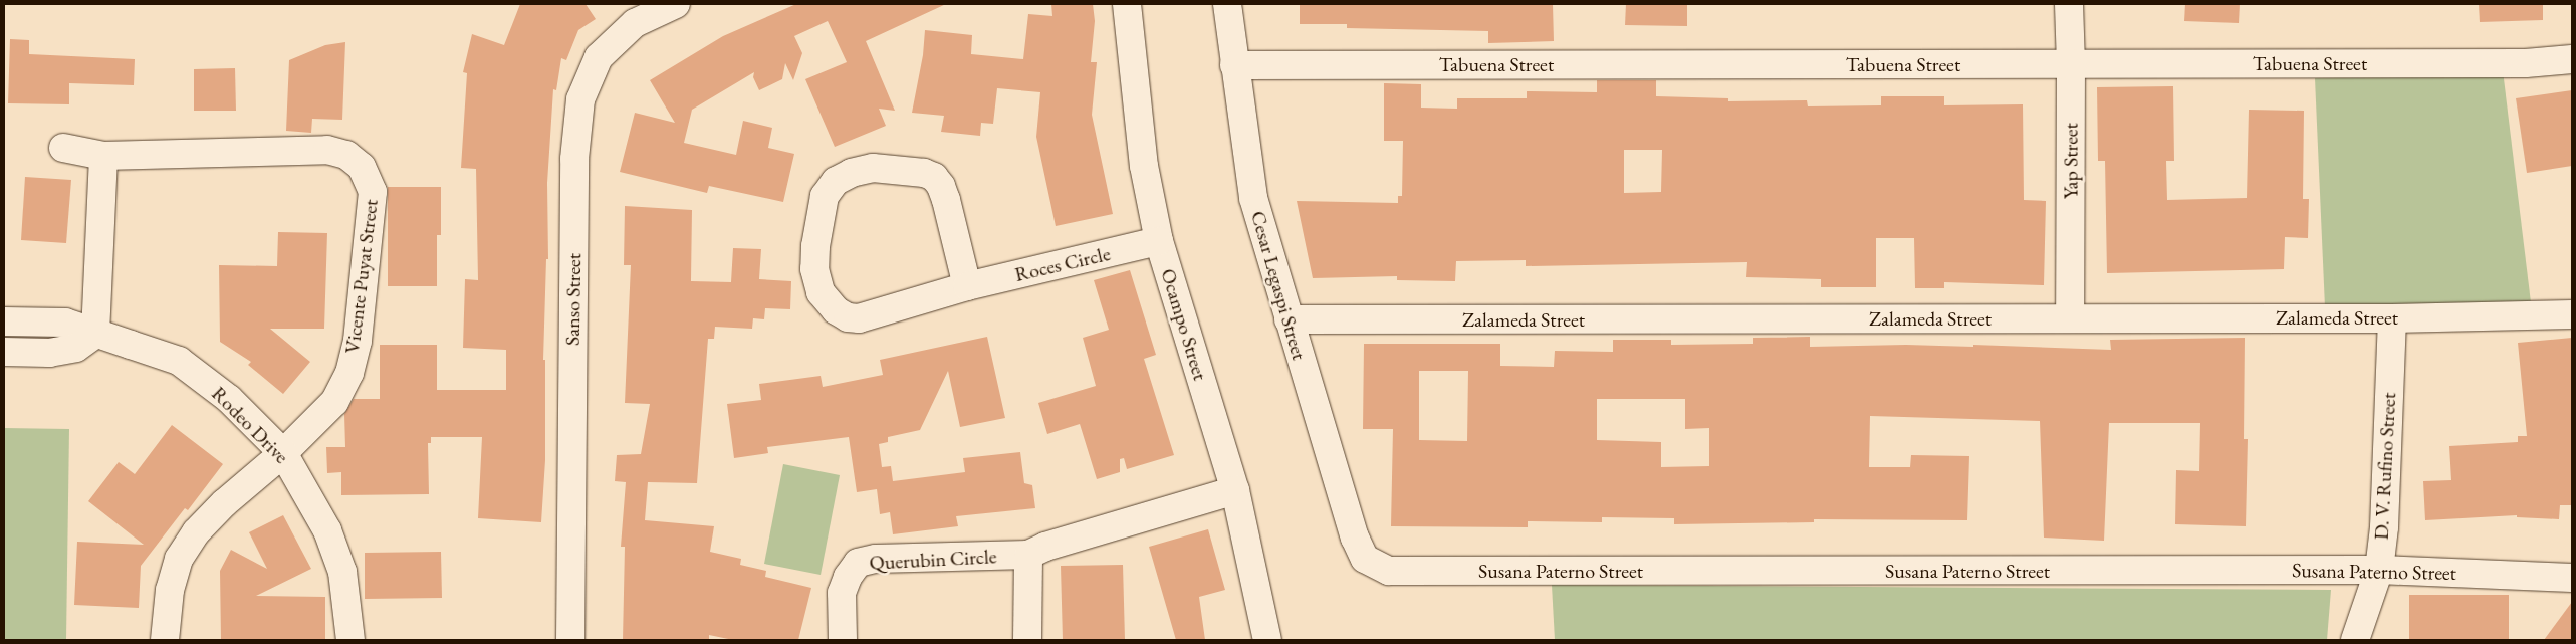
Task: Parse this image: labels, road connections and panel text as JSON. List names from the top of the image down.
{
  "streets": {
    "street": [
      "Tabuena Street",
      "Yap Street",
      "Roces Circle",
      "Vicente Puyat Street",
      "Cesar Legaspi Street",
      "Sanso Street",
      "Zalameda Street",
      "Ocampo Street",
      "Rodeo Drive",
      "D. V. Rufino Street",
      "Querubin Circle",
      "Susana Paterno Street"
    ]
  },
  "crossings": [
    ["Tabuena Street", "Yap Street"],
    ["Tabuena Street", "Cesar Legaspi Street"],
    ["Yap Street", "Zalameda Street"],
    ["Roces Circle", "Ocampo Street"],
    ["Vicente Puyat Street", "Rodeo Drive"],
    ["Cesar Legaspi Street", "Zalameda Street"],
    ["Cesar Legaspi Street", "Susana Paterno Street"],
    ["Zalameda Street", "D. V. Rufino Street"],
    ["Ocampo Street", "Querubin Circle"],
    ["D. V. Rufino Street", "Susana Paterno Street"]
  ]
}
